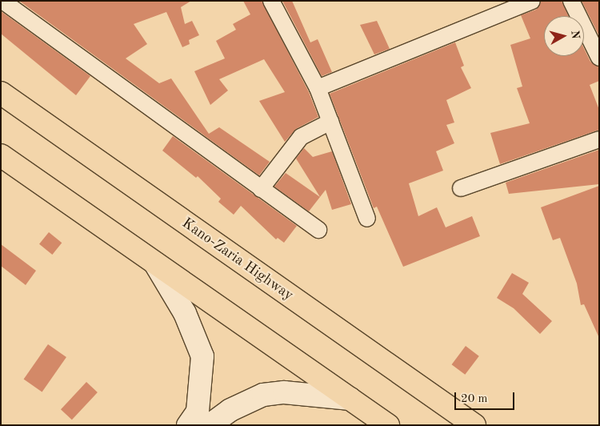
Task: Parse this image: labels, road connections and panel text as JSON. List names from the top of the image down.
{
  "streets": {
    "highway": ["Kano-Zaria Highway"]
  },
  "scale_bar": "20 m",
  "north": "right"
}
